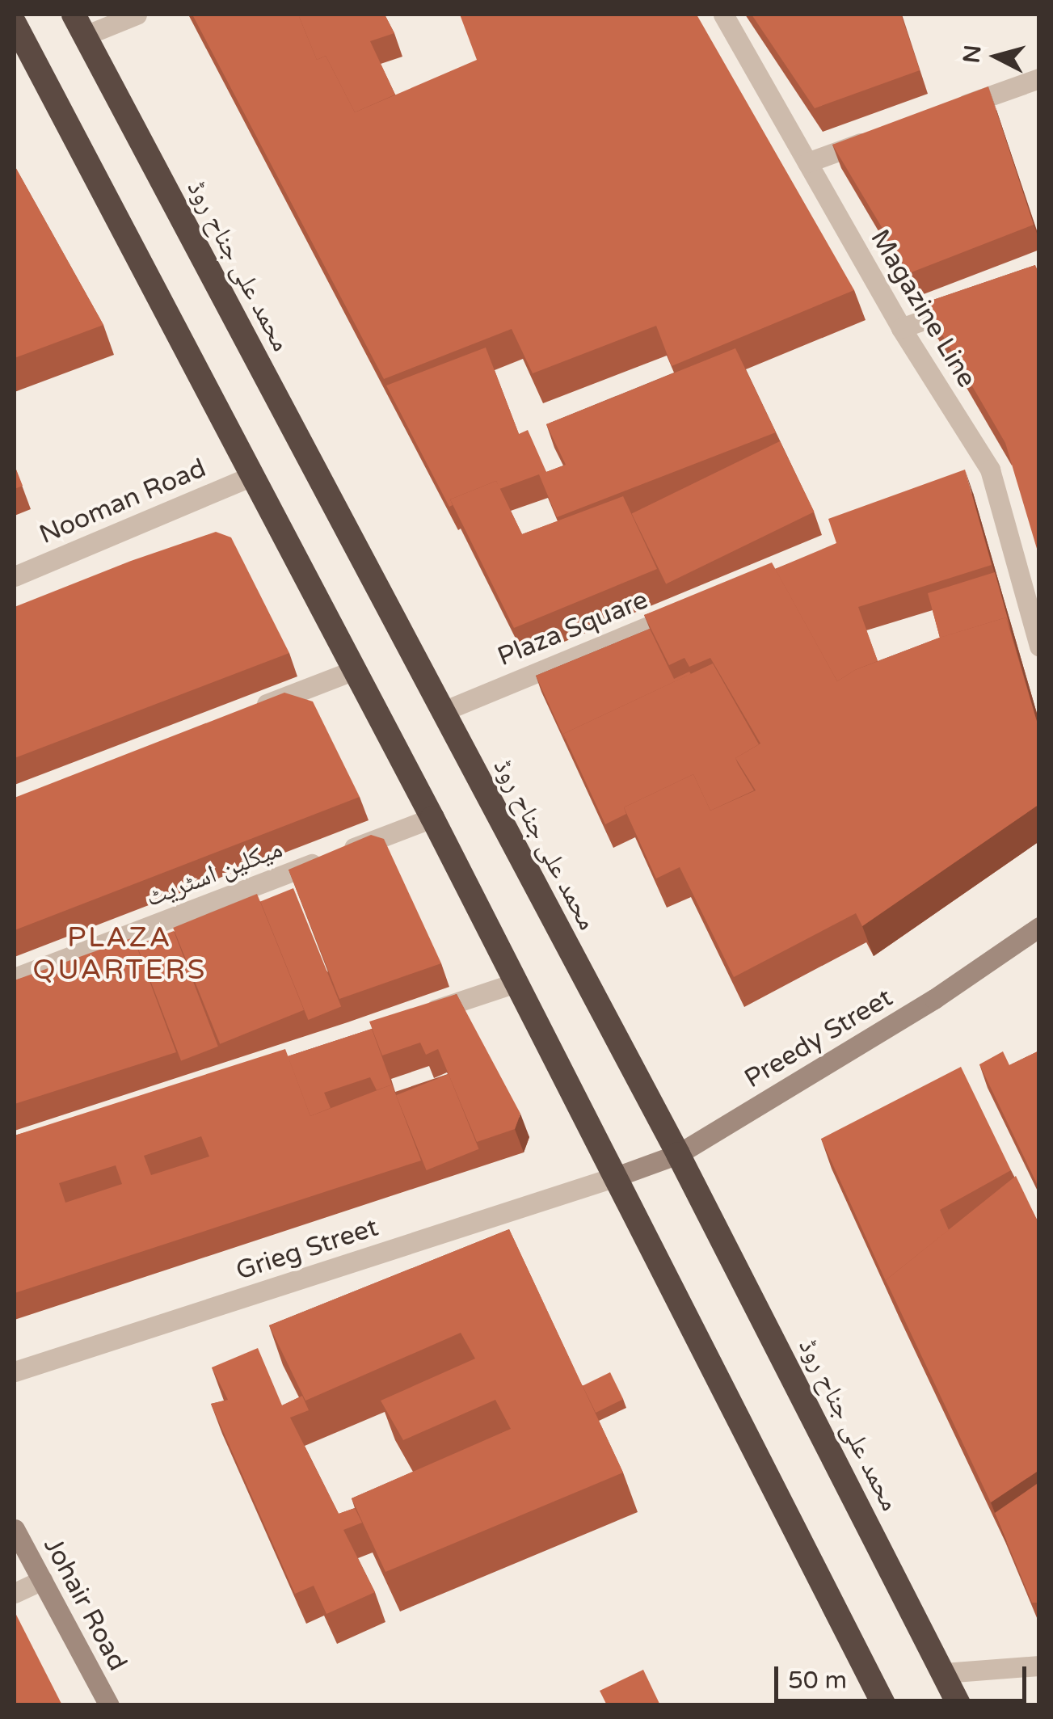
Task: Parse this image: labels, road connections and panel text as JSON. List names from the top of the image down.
{
  "streets": {
    "highway": ["محمد علی جناح روڈ"],
    "main road": ["Preedy Street", "Johair Road"],
    "street": [
      "Magazine Line",
      "Nooman Road",
      "Plaza Square",
      "میکلین اسٹریٹ",
      "Grieg Street"
    ]
  },
  "crossings": [
    ["محمد علی جناح روڈ", "Plaza Square"],
    ["محمد علی جناح روڈ", "Preedy Street"],
    ["Preedy Street", "Grieg Street"]
  ],
  "districts": ["PLAZA QUARTERS"],
  "scale_bar": "50 m",
  "north": "left"
}
